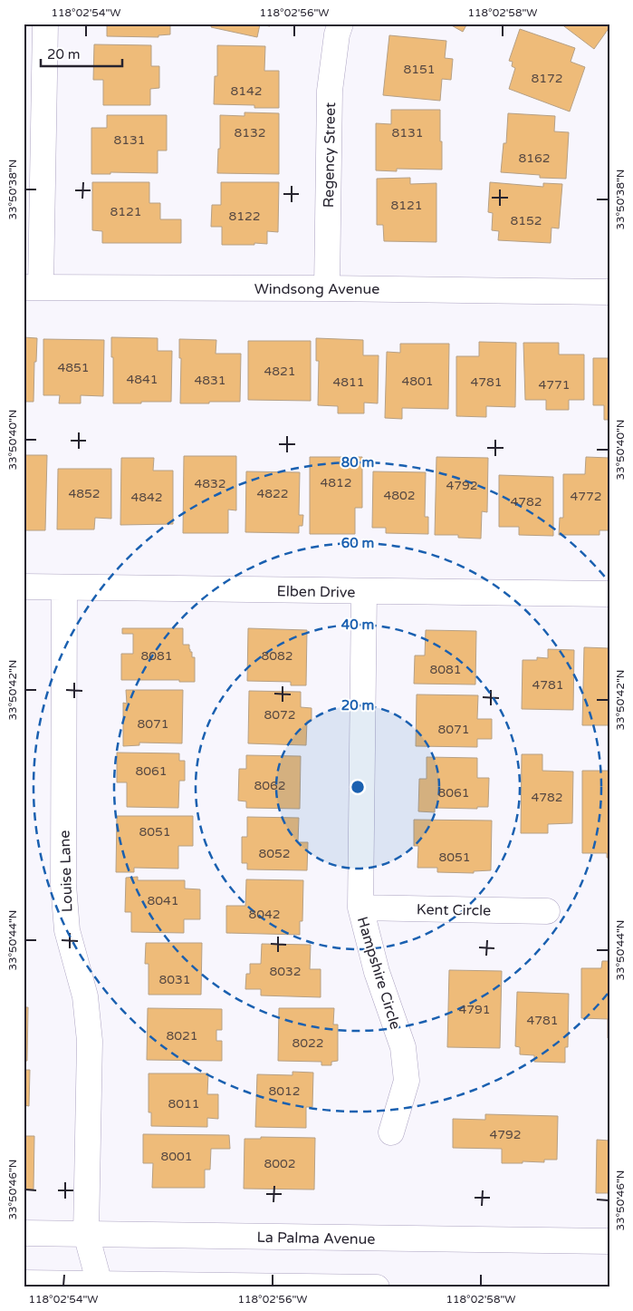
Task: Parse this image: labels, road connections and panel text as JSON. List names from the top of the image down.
{
  "streets": {
    "street": [
      "Regency Street",
      "Windsong Avenue",
      "Elben Drive",
      "Louise Lane",
      "Kent Circle",
      "Hampshire Circle",
      "La Palma Avenue"
    ]
  },
  "crossings": [
    ["Regency Street", "Windsong Avenue"],
    ["Elben Drive", "Louise Lane"],
    ["Elben Drive", "Hampshire Circle"],
    ["Louise Lane", "La Palma Avenue"],
    ["Kent Circle", "Hampshire Circle"]
  ],
  "house_numbers": [
    "8151",
    "8172",
    "8142",
    "8132",
    "8131",
    "8131",
    "8162",
    "8121",
    "8121",
    "8122",
    "8152",
    "4851",
    "4821",
    "4841",
    "4831",
    "4801",
    "4811",
    "4781",
    "4771",
    "4812",
    "4832",
    "4792",
    "4852",
    "4822",
    "4802",
    "4772",
    "4842",
    "4782",
    "8081",
    "8082",
    "8081",
    "4781",
    "8072",
    "8071",
    "8071",
    "8061",
    "8062",
    "8061",
    "4782",
    "8051",
    "8052",
    "8051",
    "8041",
    "8042",
    "8032",
    "8031",
    "4791",
    "4781",
    "8021",
    "8022",
    "8012",
    "8011",
    "4792",
    "8001",
    "8002"
  ],
  "scale_bar": "20 m",
  "coordinates": [
    "118°02'54\"W",
    "118°02'56\"W",
    "118°02'58\"W",
    "33°50'38\"N",
    "33°50'40\"N",
    "33°50'42\"N",
    "33°50'44\"N",
    "33°50'46\"N"
  ],
  "rings": [
    "80 m",
    "60 m",
    "40 m",
    "20 m"
  ]
}
